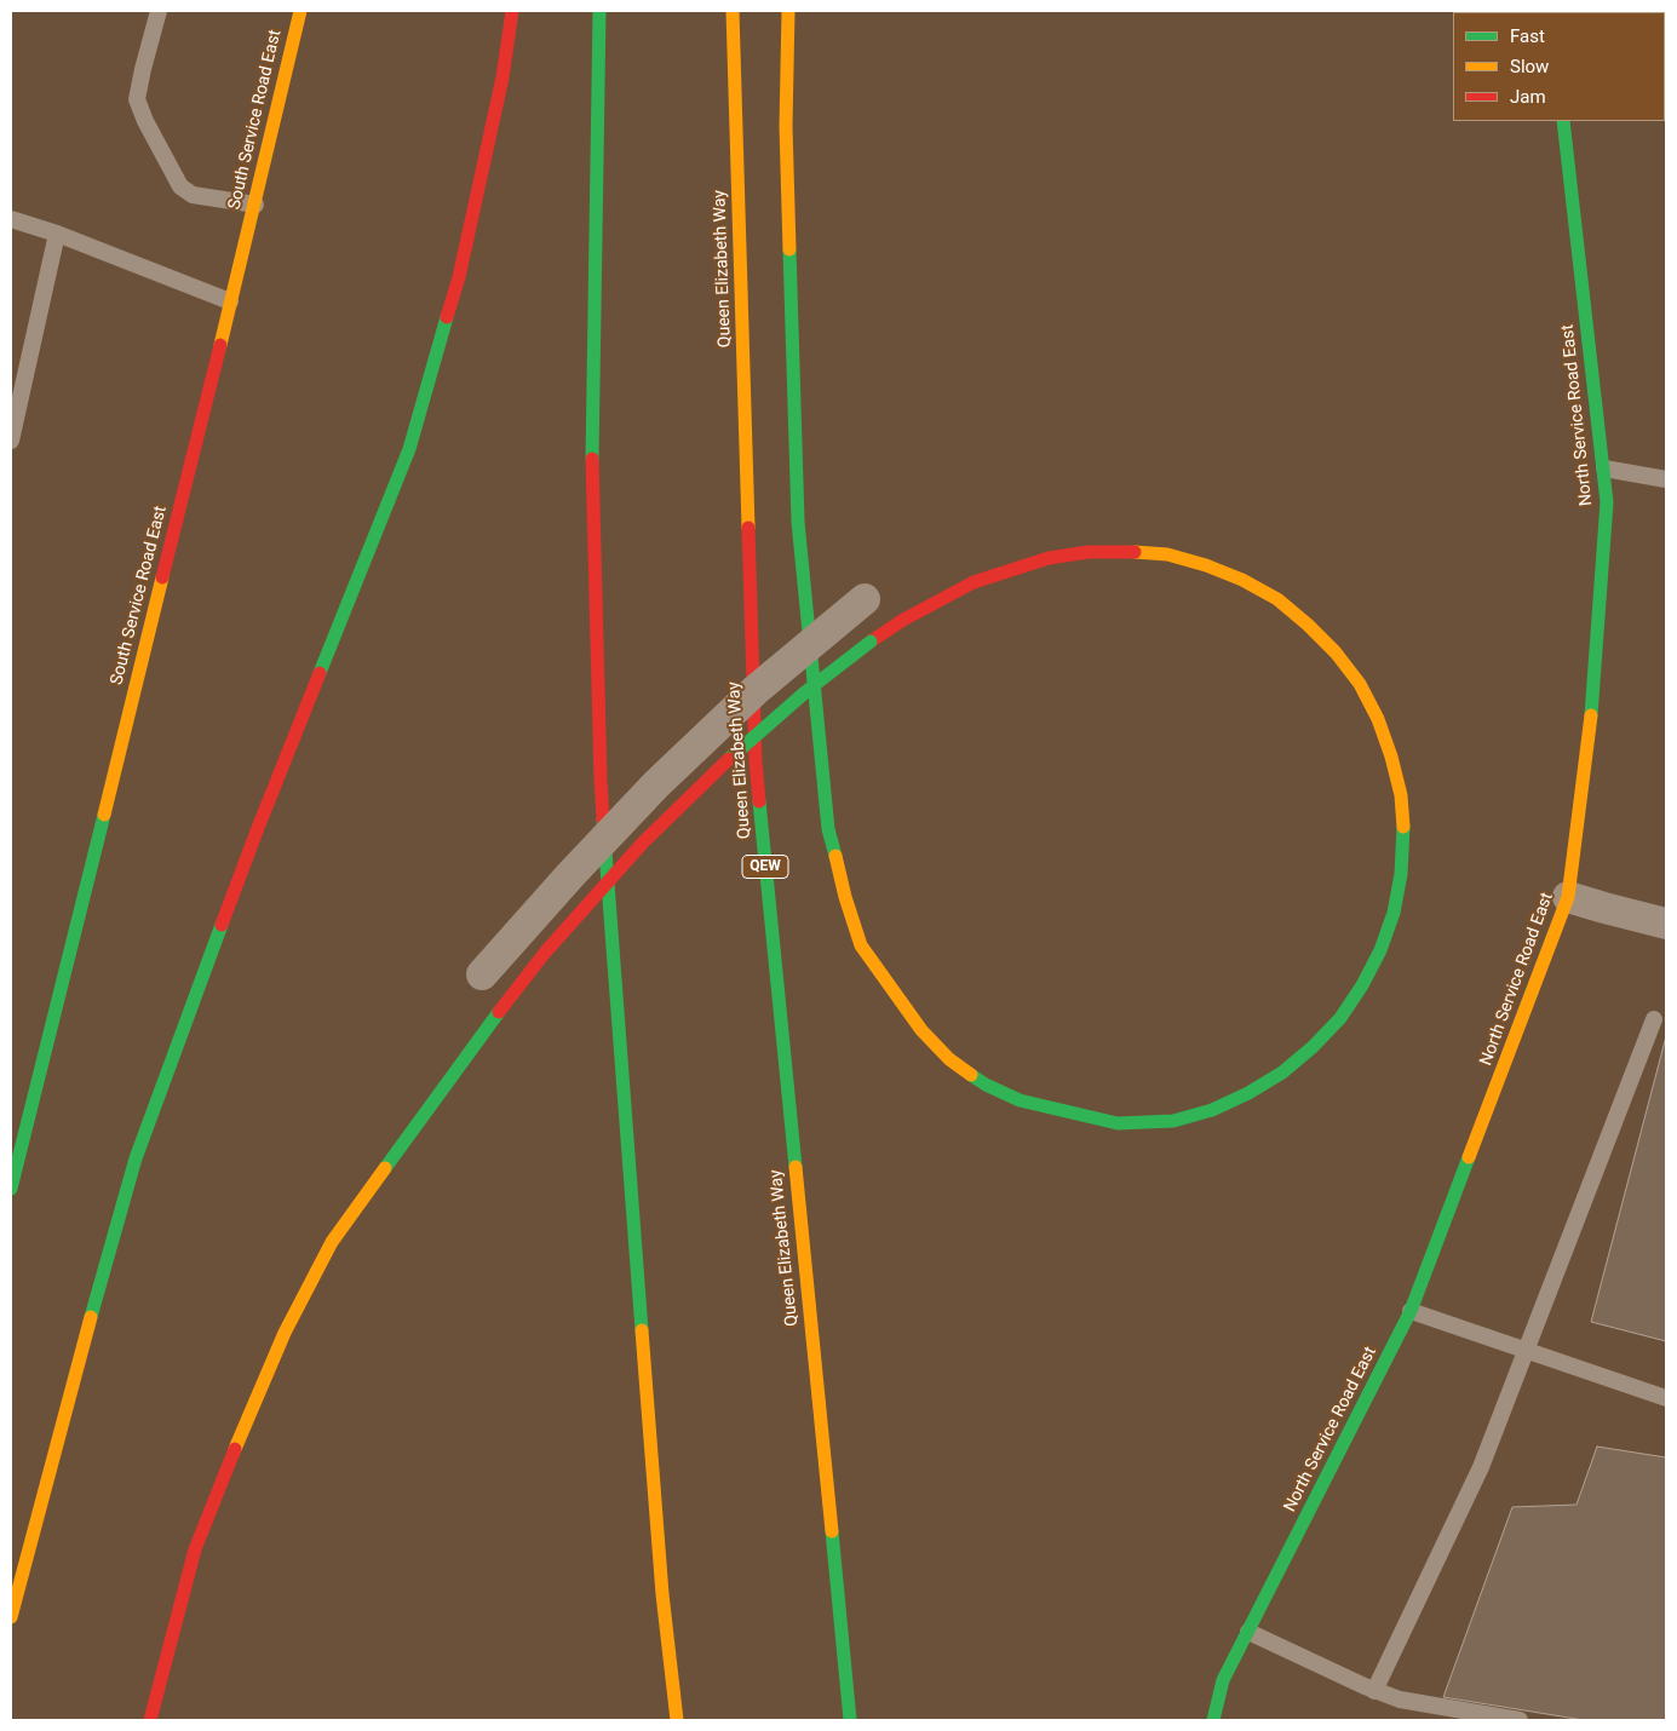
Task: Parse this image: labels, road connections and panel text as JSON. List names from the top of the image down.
{
  "streets": {
    "main road": [
      "South Service Road East",
      "Queen Elizabeth Way",
      "North Service Road East",
      "QEW"
    ]
  },
  "legend": ["Fast", "Slow", "Jam"]
}
